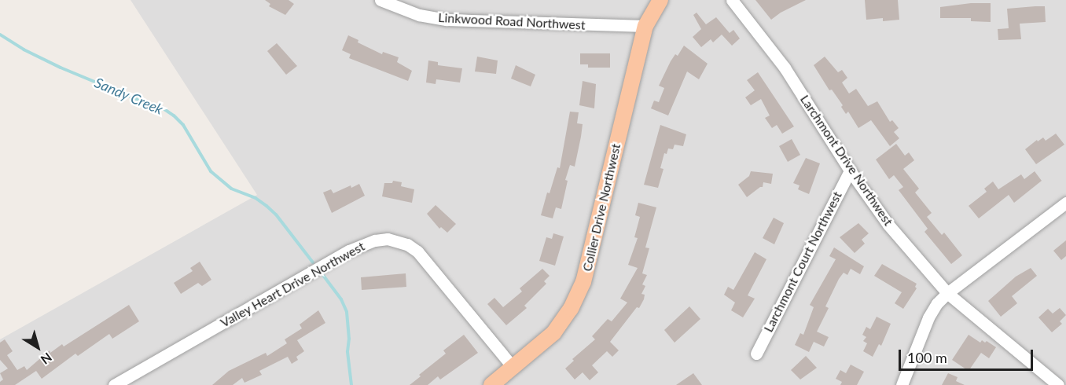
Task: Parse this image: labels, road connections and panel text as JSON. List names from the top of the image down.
{
  "streets": {
    "main road": ["Collier Drive Northwest"],
    "street": [
      "Linkwood Road Northwest",
      "Larchmont Drive Northwest",
      "Larchmont Court Northwest",
      "Valley Heart Drive Northwest"
    ]
  },
  "crossings": [
    ["Linkwood Road Northwest", "Collier Drive Northwest"],
    ["Larchmont Drive Northwest", "Larchmont Court Northwest"],
    ["Collier Drive Northwest", "Valley Heart Drive Northwest"]
  ],
  "water": ["Sandy Creek"],
  "scale_bar": "100 m",
  "north": "bottom right"
}
